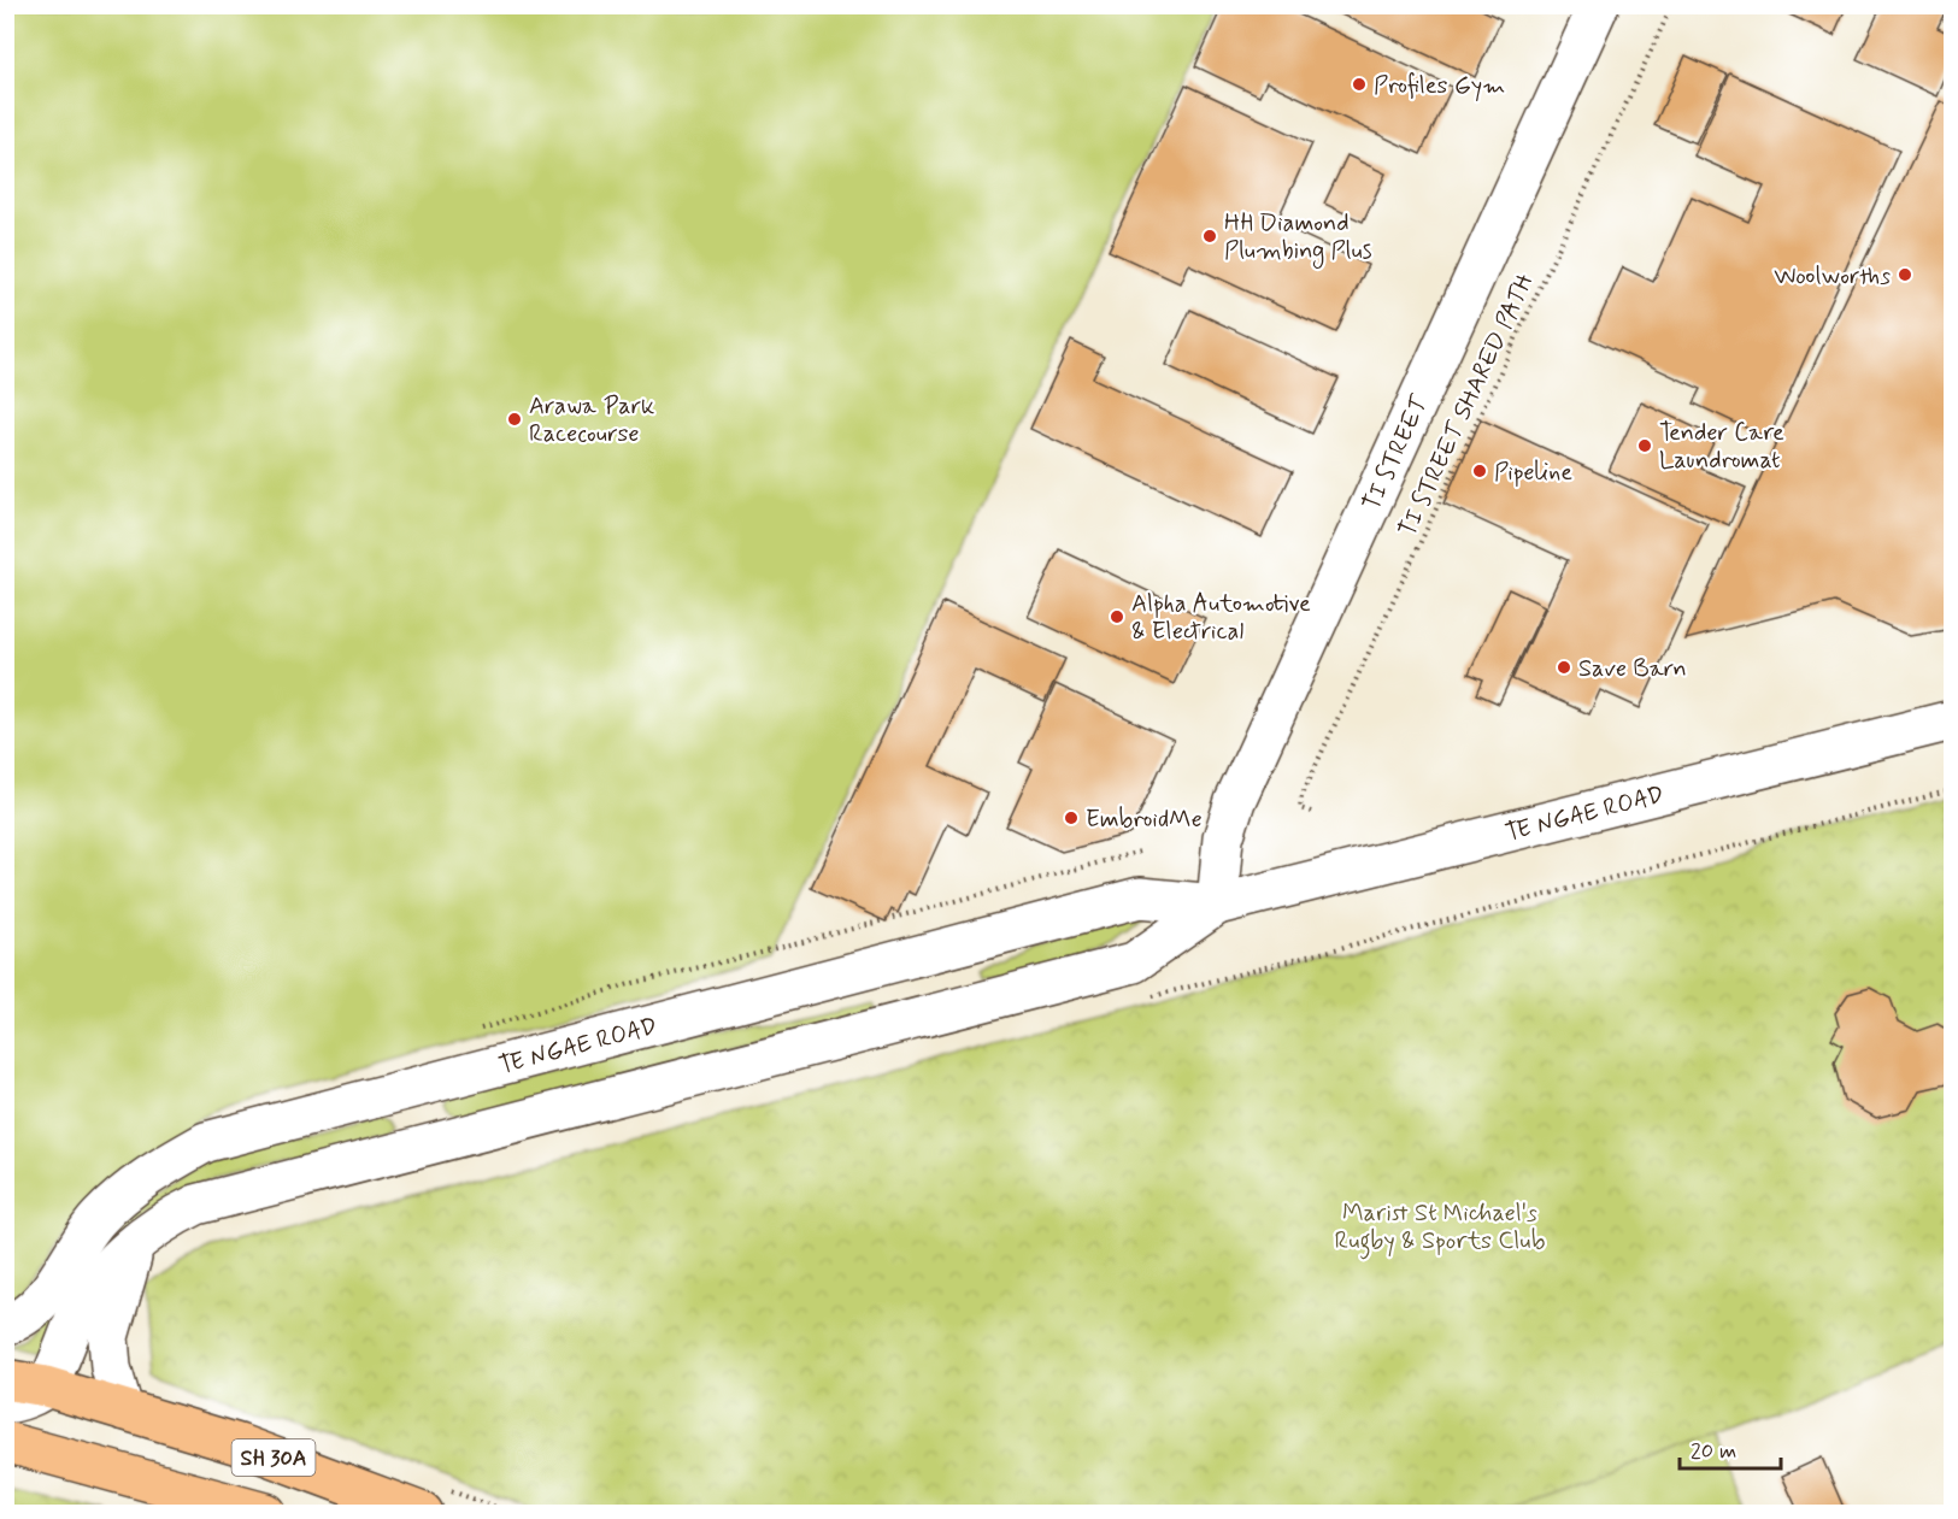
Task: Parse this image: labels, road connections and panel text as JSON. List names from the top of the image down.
{
  "streets": {
    "main road": ["SH 30A"],
    "street": ["TI STREET", "TE NGAE ROAD"],
    "path": ["TI STREET SHARED PATH"]
  },
  "crossings": [
    ["TI STREET", "TE NGAE ROAD"],
    ["TE NGAE ROAD", "SH 30A"]
  ],
  "parks": ["Marist St Michael's Rugby & Sports Club"],
  "places": [
    "Profiles Gym",
    "HH Diamond Plumbing Plus",
    "Woolworths",
    "Arawa Park Racecourse",
    "Tender Care Laundromat",
    "Pipeline",
    "Alpha Automotive & Electrical",
    "Save Barn",
    "EmbroidMe"
  ],
  "scale_bar": "20 m"
}
